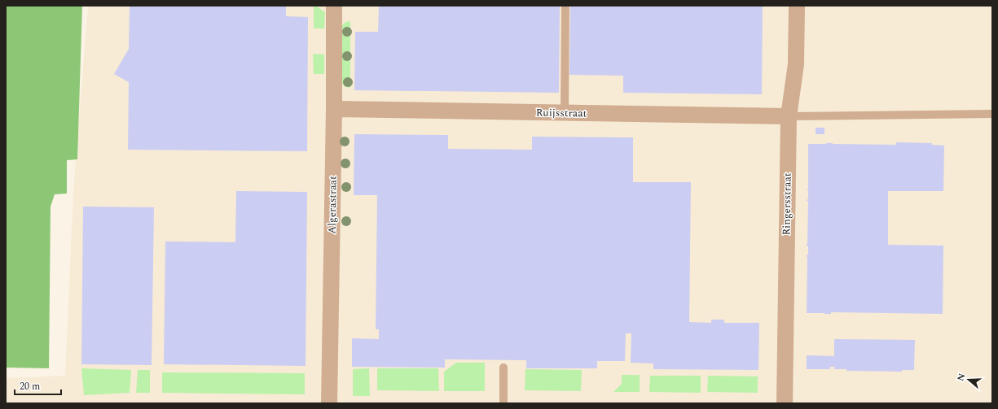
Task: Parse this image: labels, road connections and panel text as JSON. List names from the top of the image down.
{
  "streets": {
    "street": ["Ruijsstraat", "Ringersstraat", "Algerastraat"]
  },
  "crossings": [
    ["Ruijsstraat", "Ringersstraat"],
    ["Ruijsstraat", "Algerastraat"]
  ],
  "scale_bar": "20 m",
  "north": "left"
}
